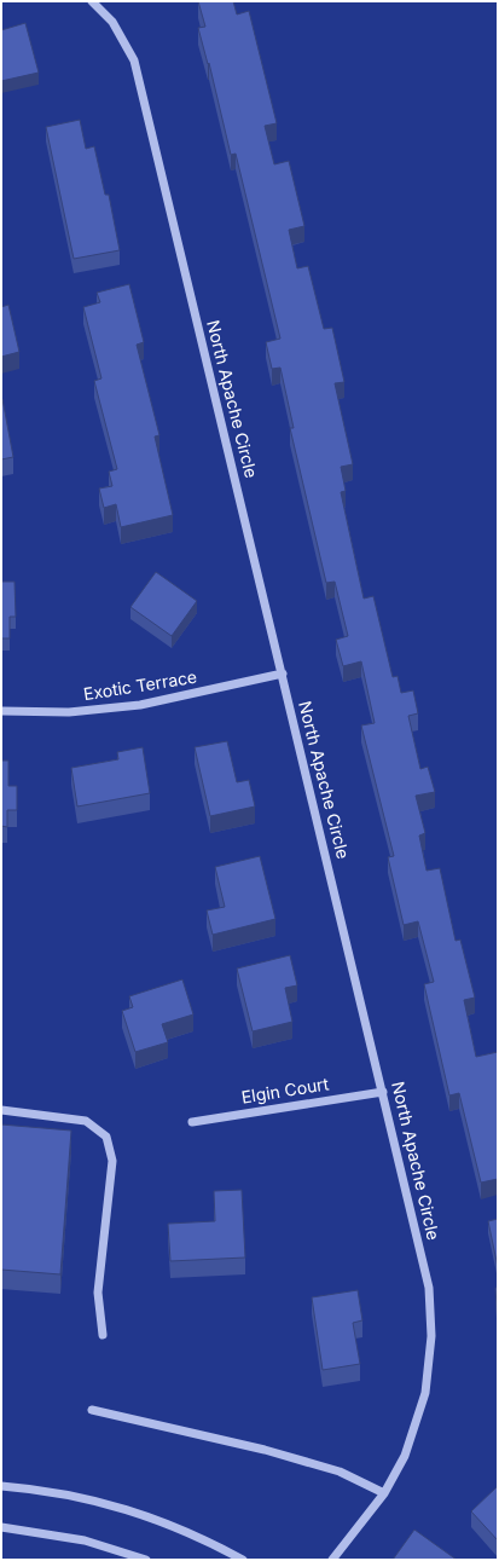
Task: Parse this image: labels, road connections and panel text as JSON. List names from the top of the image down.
{
  "streets": {
    "street": ["North Apache Circle", "Exotic Terrace", "Elgin Court"]
  },
  "crossings": [
    ["North Apache Circle", "Exotic Terrace"],
    ["North Apache Circle", "Elgin Court"]
  ]
}
